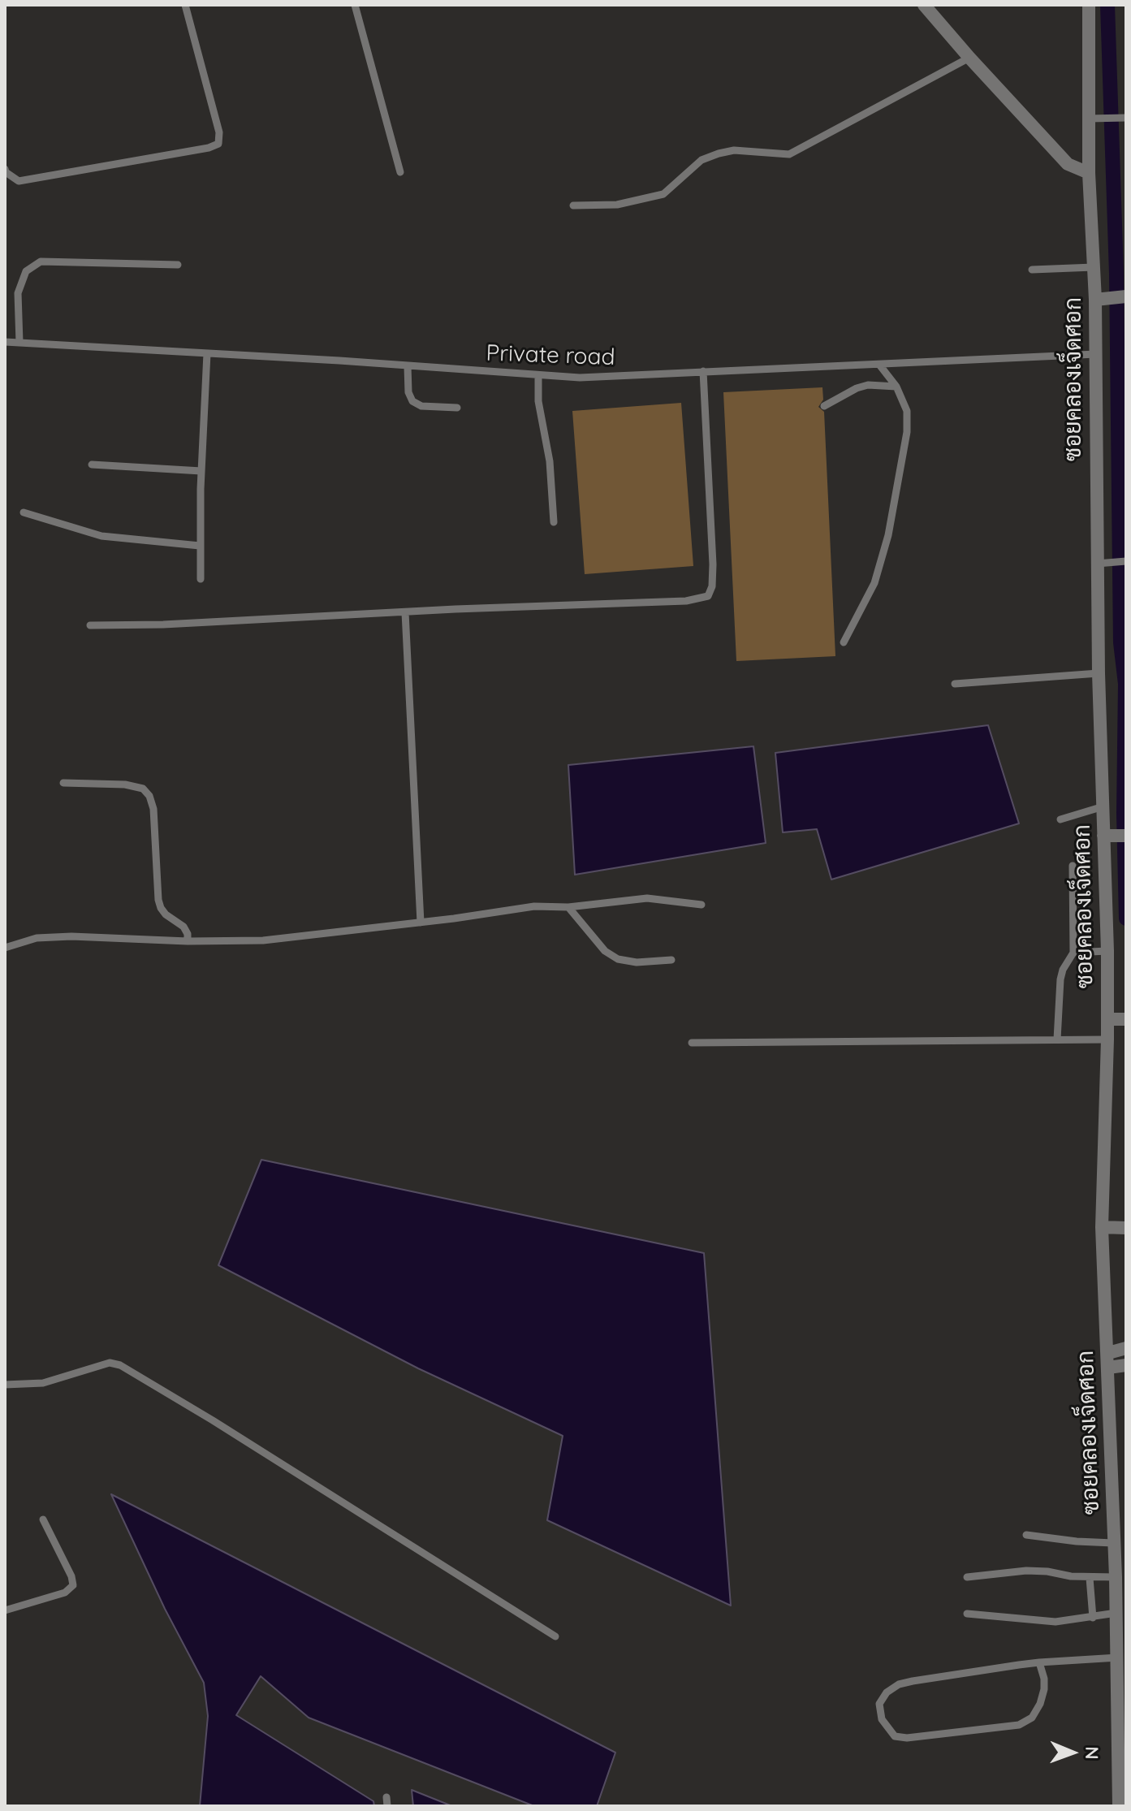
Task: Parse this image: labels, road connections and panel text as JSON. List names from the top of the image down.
{
  "streets": {
    "street": ["ซอยคลองเจ็ดศอก"],
    "lane": ["Private road"]
  },
  "crossings": [
    ["Private road", "ซอยคลองเจ็ดศอก"]
  ],
  "north": "right"
}
